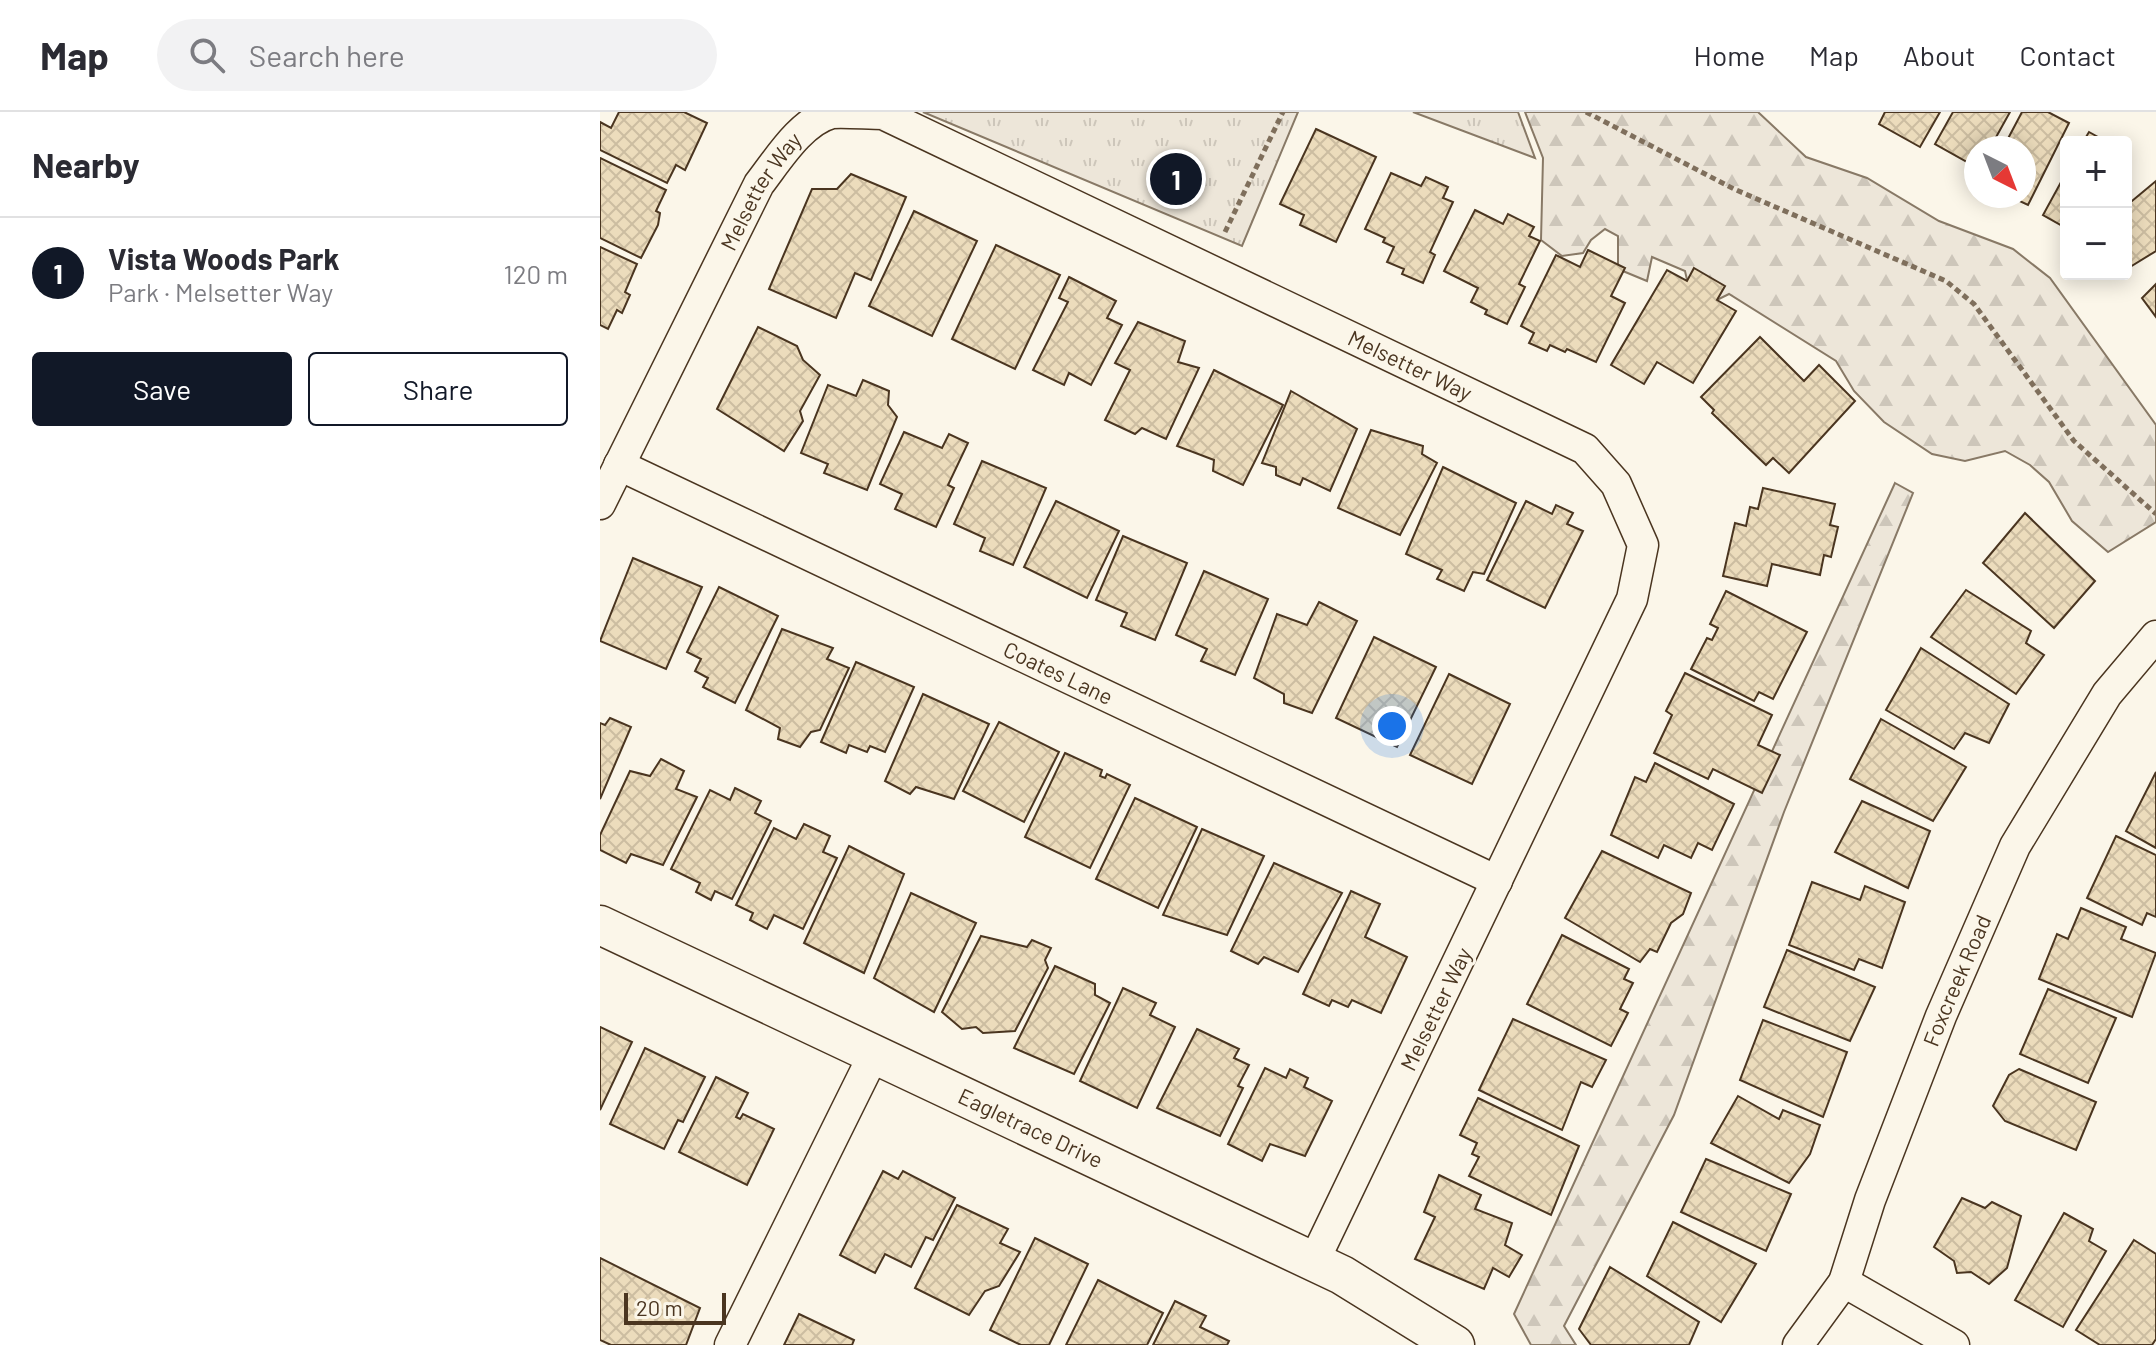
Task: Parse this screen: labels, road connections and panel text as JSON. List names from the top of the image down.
{
  "streets": {
    "street": [
      "Melsetter Way",
      "Coates Lane",
      "Foxcreek Road",
      "Eagletrace Drive"
    ]
  },
  "crossings": [
    ["Melsetter Way", "Coates Lane"],
    ["Melsetter Way", "Eagletrace Drive"]
  ],
  "scale_bar": "20 m",
  "north": "bottom right",
  "page": {
    "header": "Map",
    "search": "Search here",
    "nav": [
      "Home",
      "Map",
      "About",
      "Contact"
    ],
    "heading": "Nearby",
    "map_buttons": ["+", "−"],
    "pins": "1",
    "list": [
      {
        "mark": "1",
        "name": "Vista Woods Park",
        "note": "Park · Melsetter Way",
        "value": "120 m"
      }
    ],
    "buttons": ["Save", "Share"],
    "scale": "20 m"
  }
}
